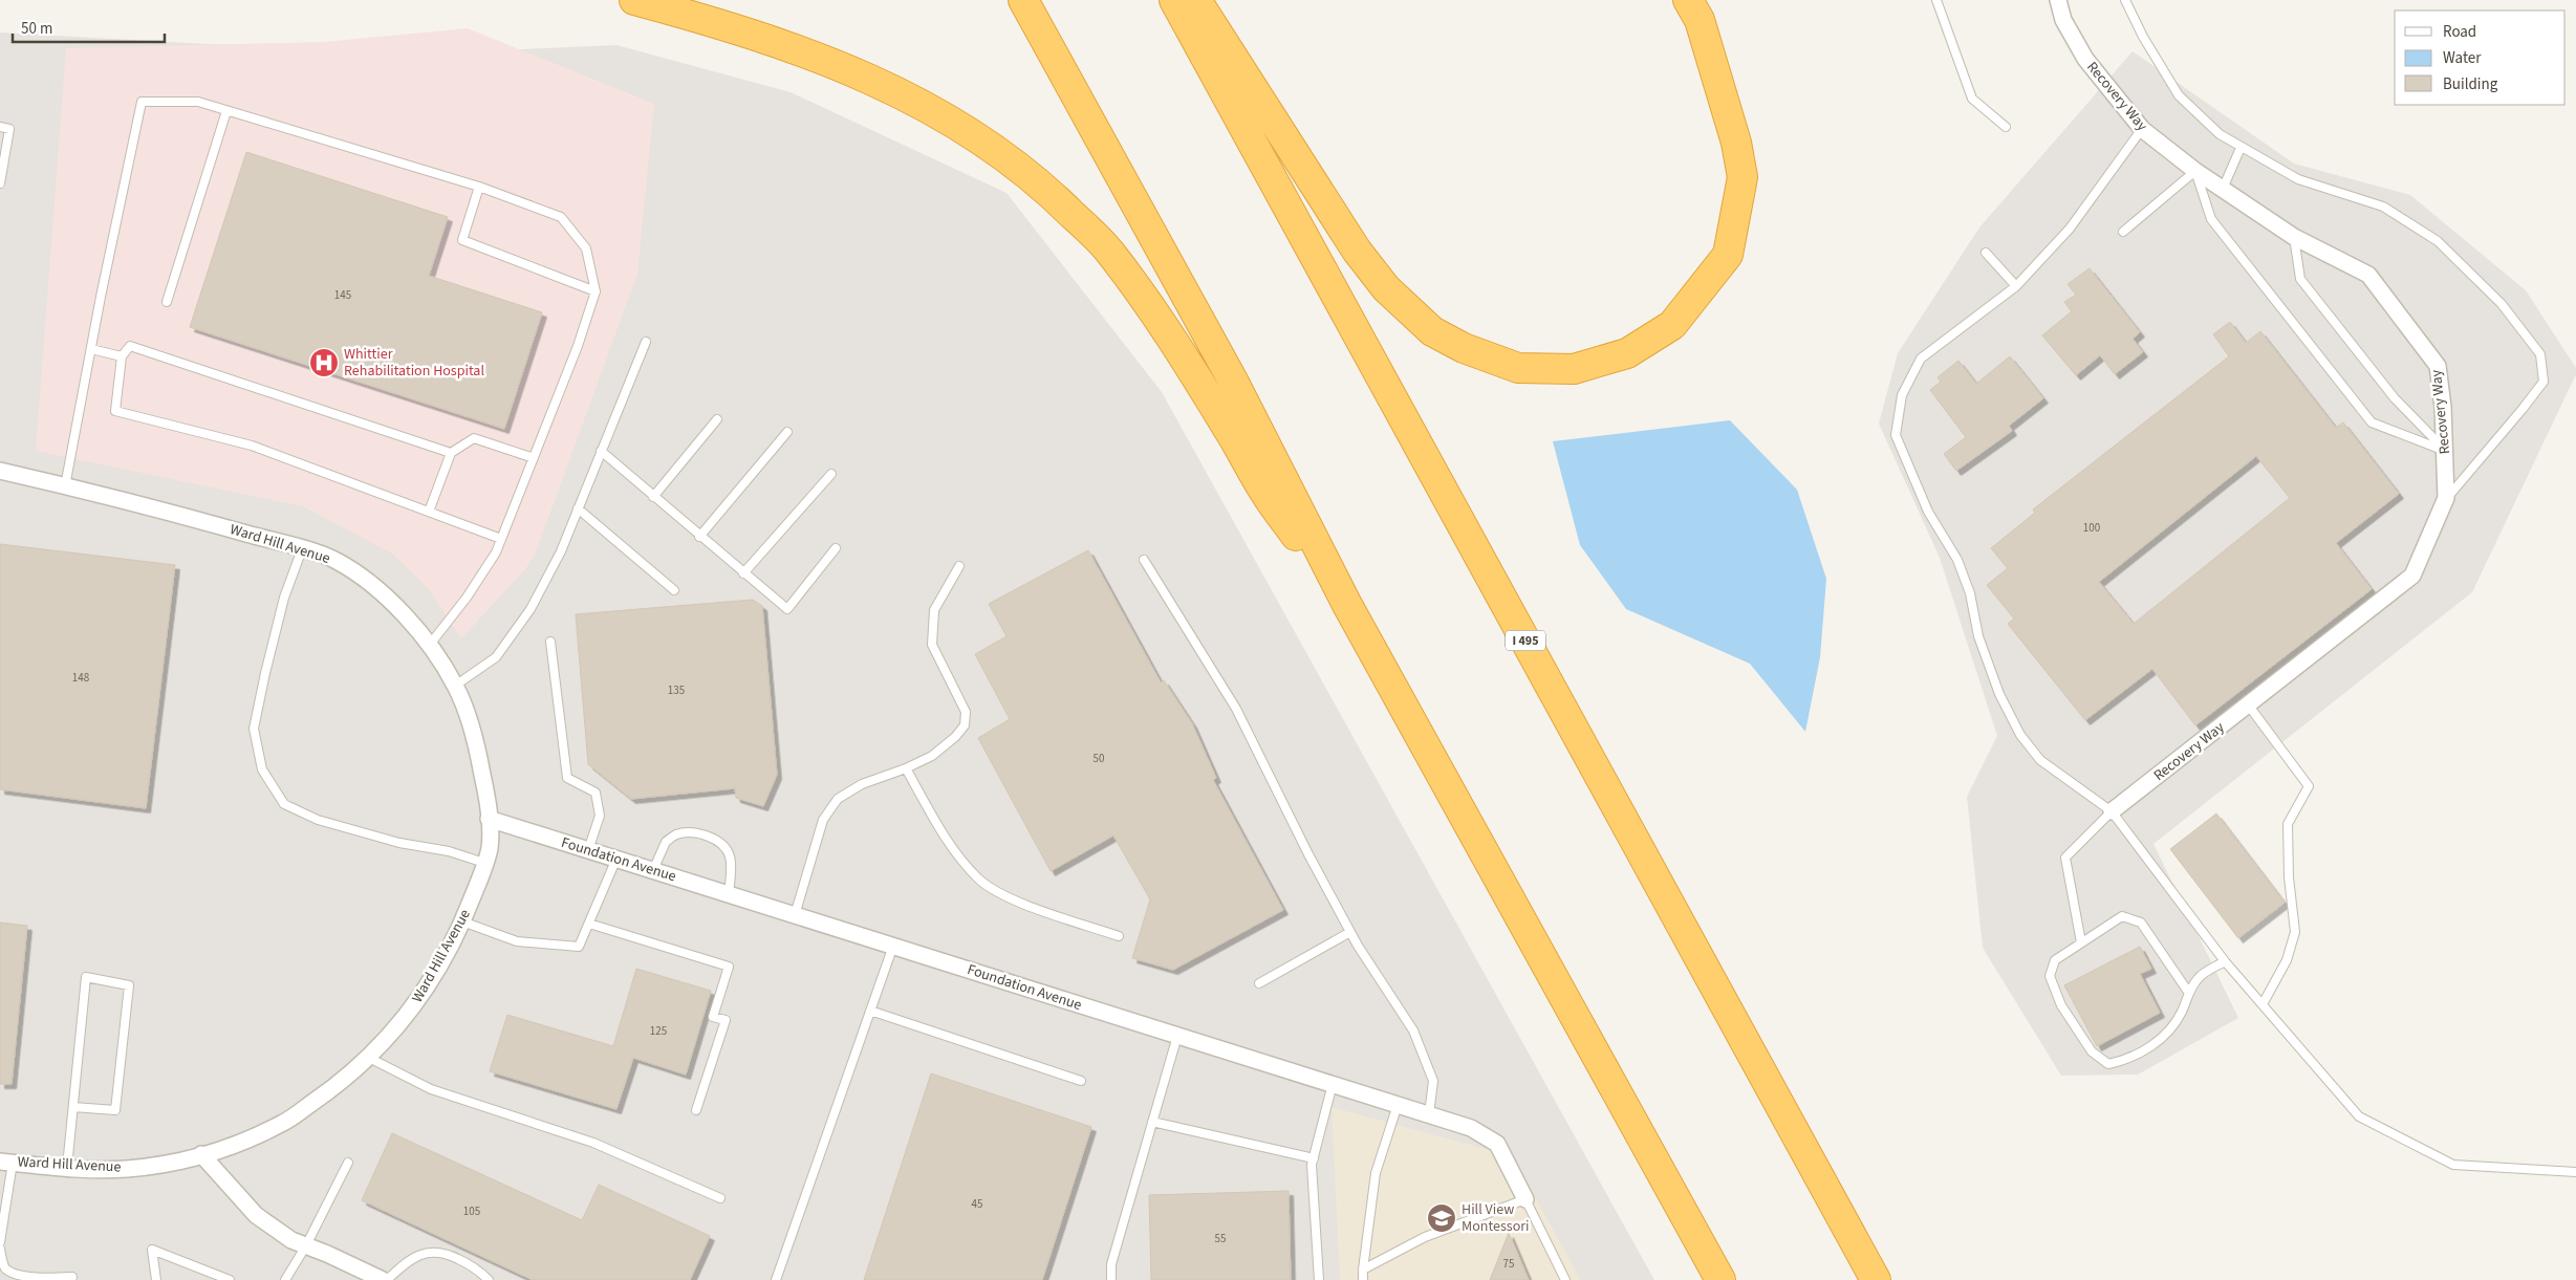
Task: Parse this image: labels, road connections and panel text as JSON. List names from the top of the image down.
{
  "streets": {
    "highway": ["I 495"],
    "street": ["Recovery Way", "Ward Hill Avenue", "Foundation Avenue"]
  },
  "crossings": [
    ["Ward Hill Avenue", "Foundation Avenue"]
  ],
  "places": {
    "hospital": ["Whittier Rehabilitation Hospital"],
    "school or university": ["Hill View Montessori"]
  },
  "house_numbers": [
    "145",
    "100",
    "148",
    "135",
    "50",
    "125",
    "45",
    "105",
    "55",
    "75"
  ],
  "legend": ["Road", "Water", "Building"],
  "scale_bar": "50 m"
}
